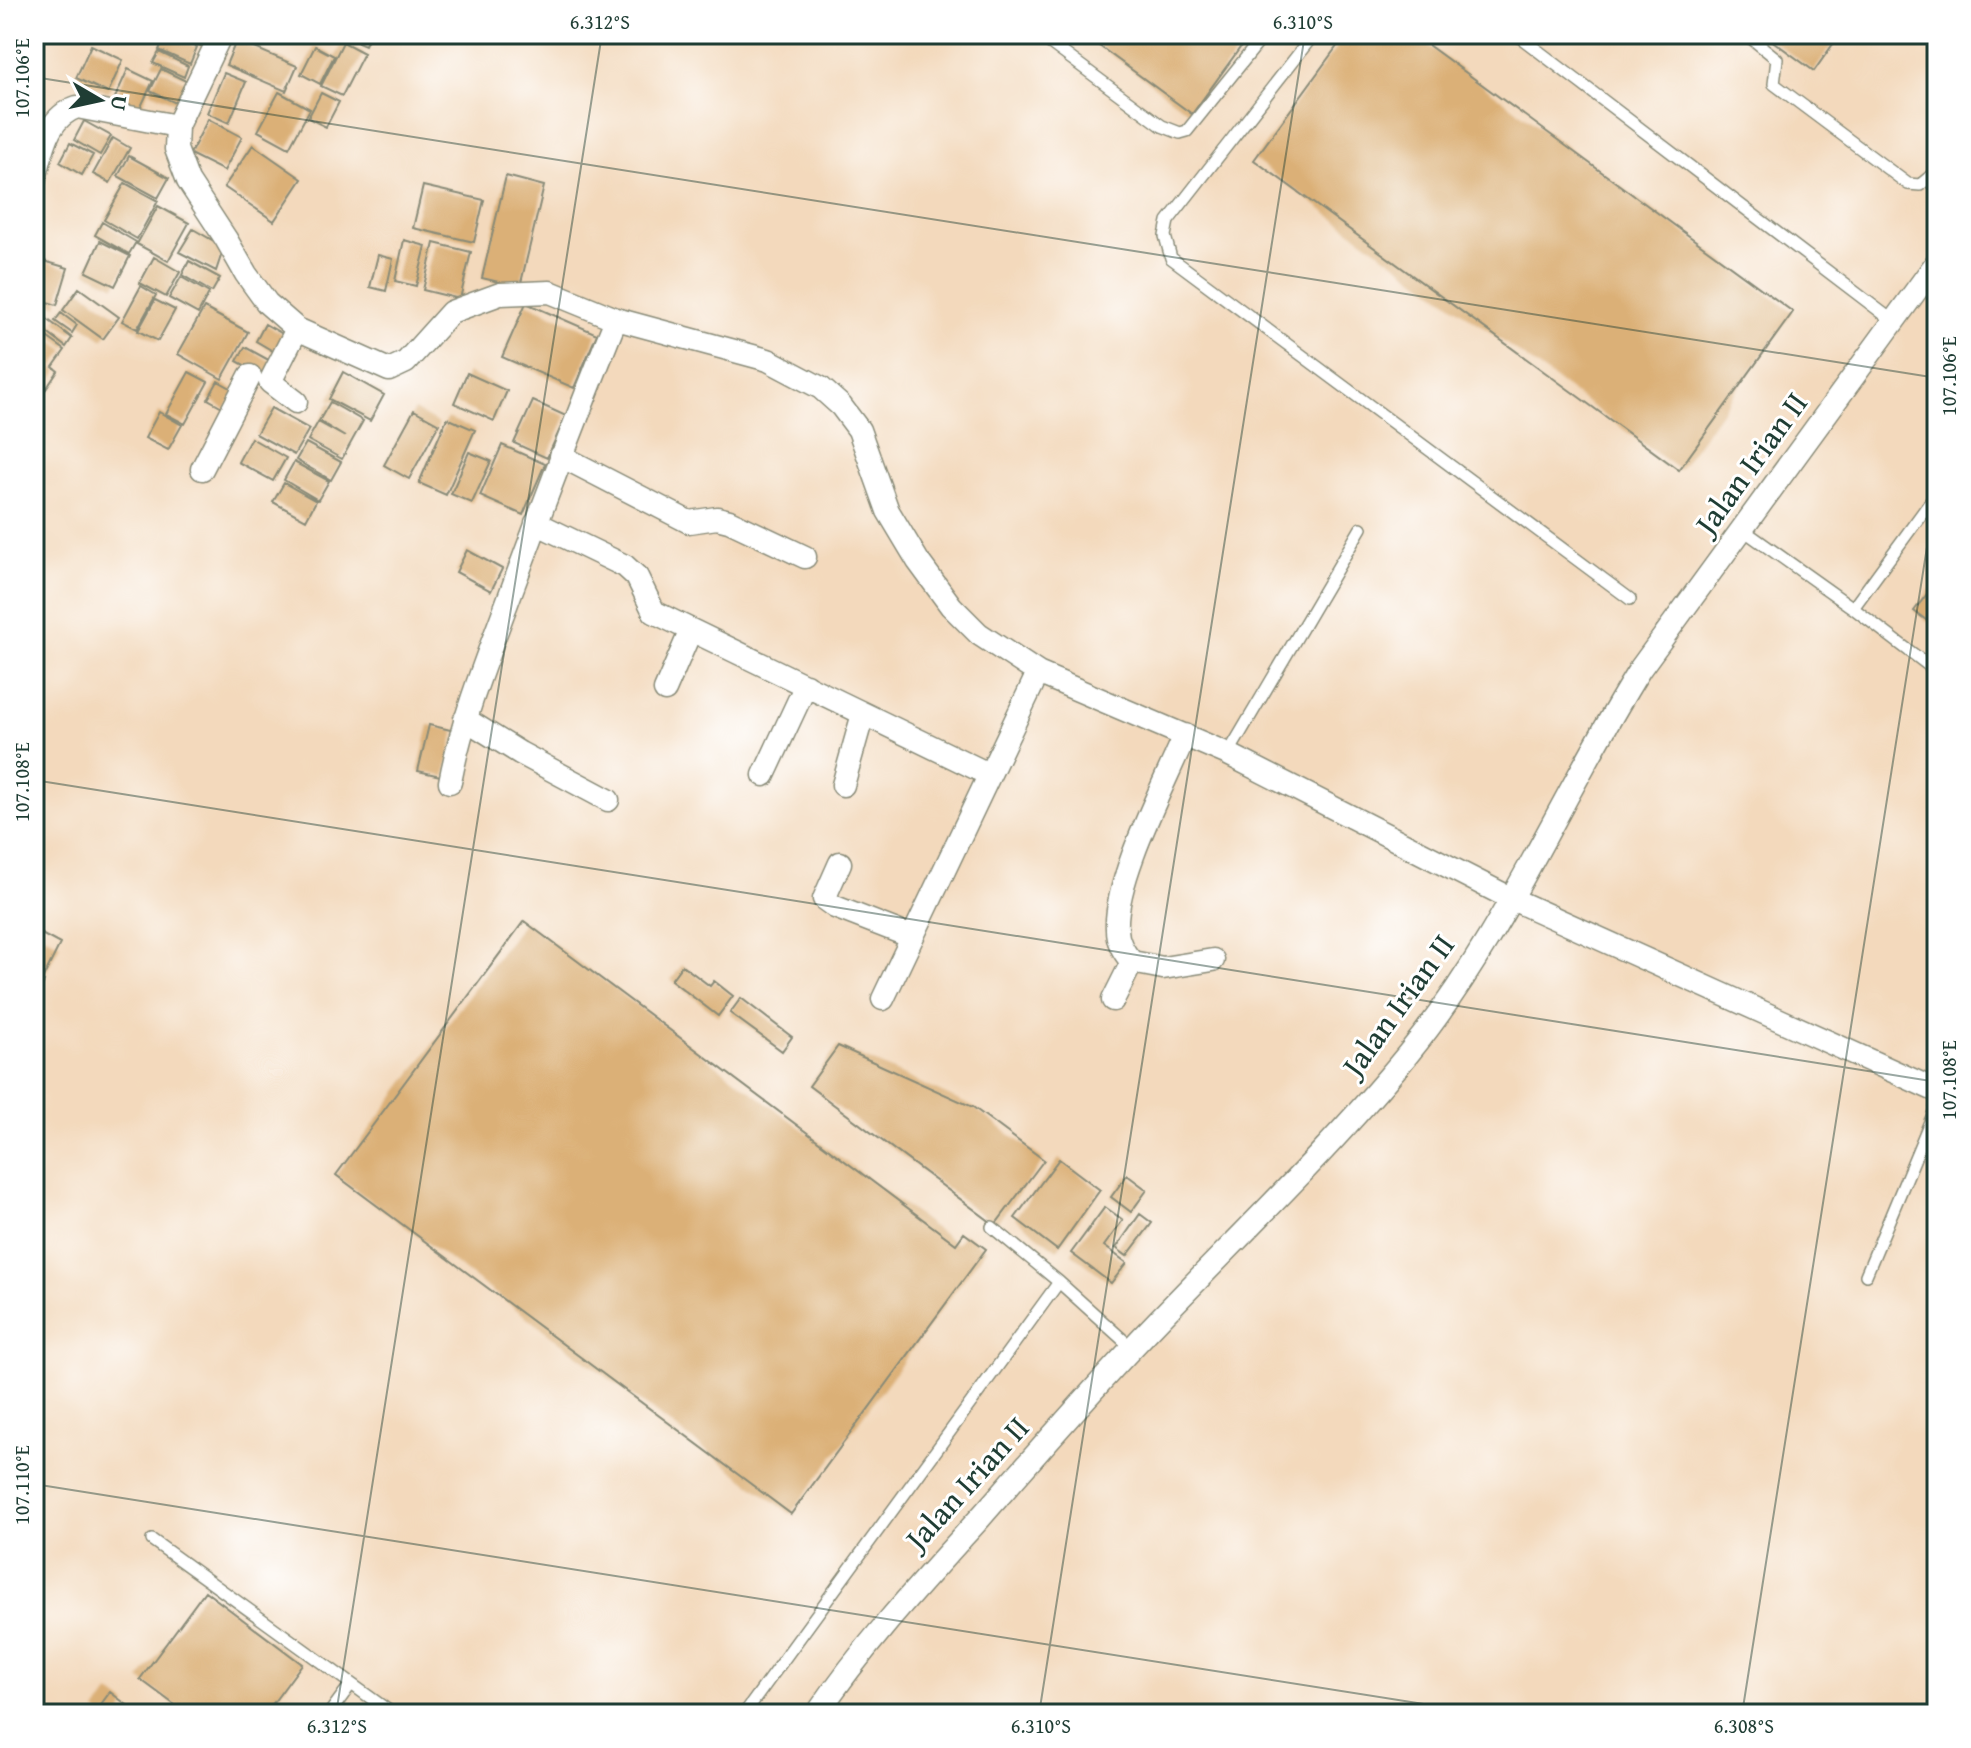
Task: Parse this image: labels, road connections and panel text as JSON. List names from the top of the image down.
{
  "streets": {
    "street": ["Jalan Irian II"]
  },
  "north": "right",
  "coordinates": [
    "6.312°S",
    "6.310°S",
    "107.106°E",
    "107.108°E",
    "107.110°E",
    "6.308°S"
  ]
}
